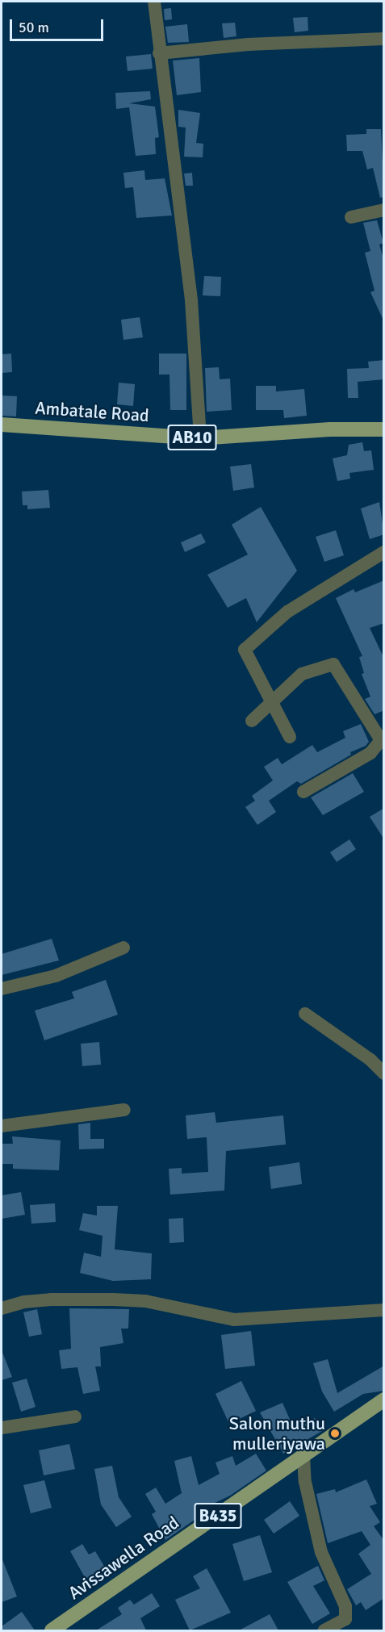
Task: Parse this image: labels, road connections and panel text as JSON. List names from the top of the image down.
{
  "streets": {
    "main road": [
      "Ambatale Road",
      "AB10",
      "B435",
      "Avissawella Road"
    ]
  },
  "places": ["Salon muthu mulleriyawa"],
  "scale_bar": "50 m"
}
